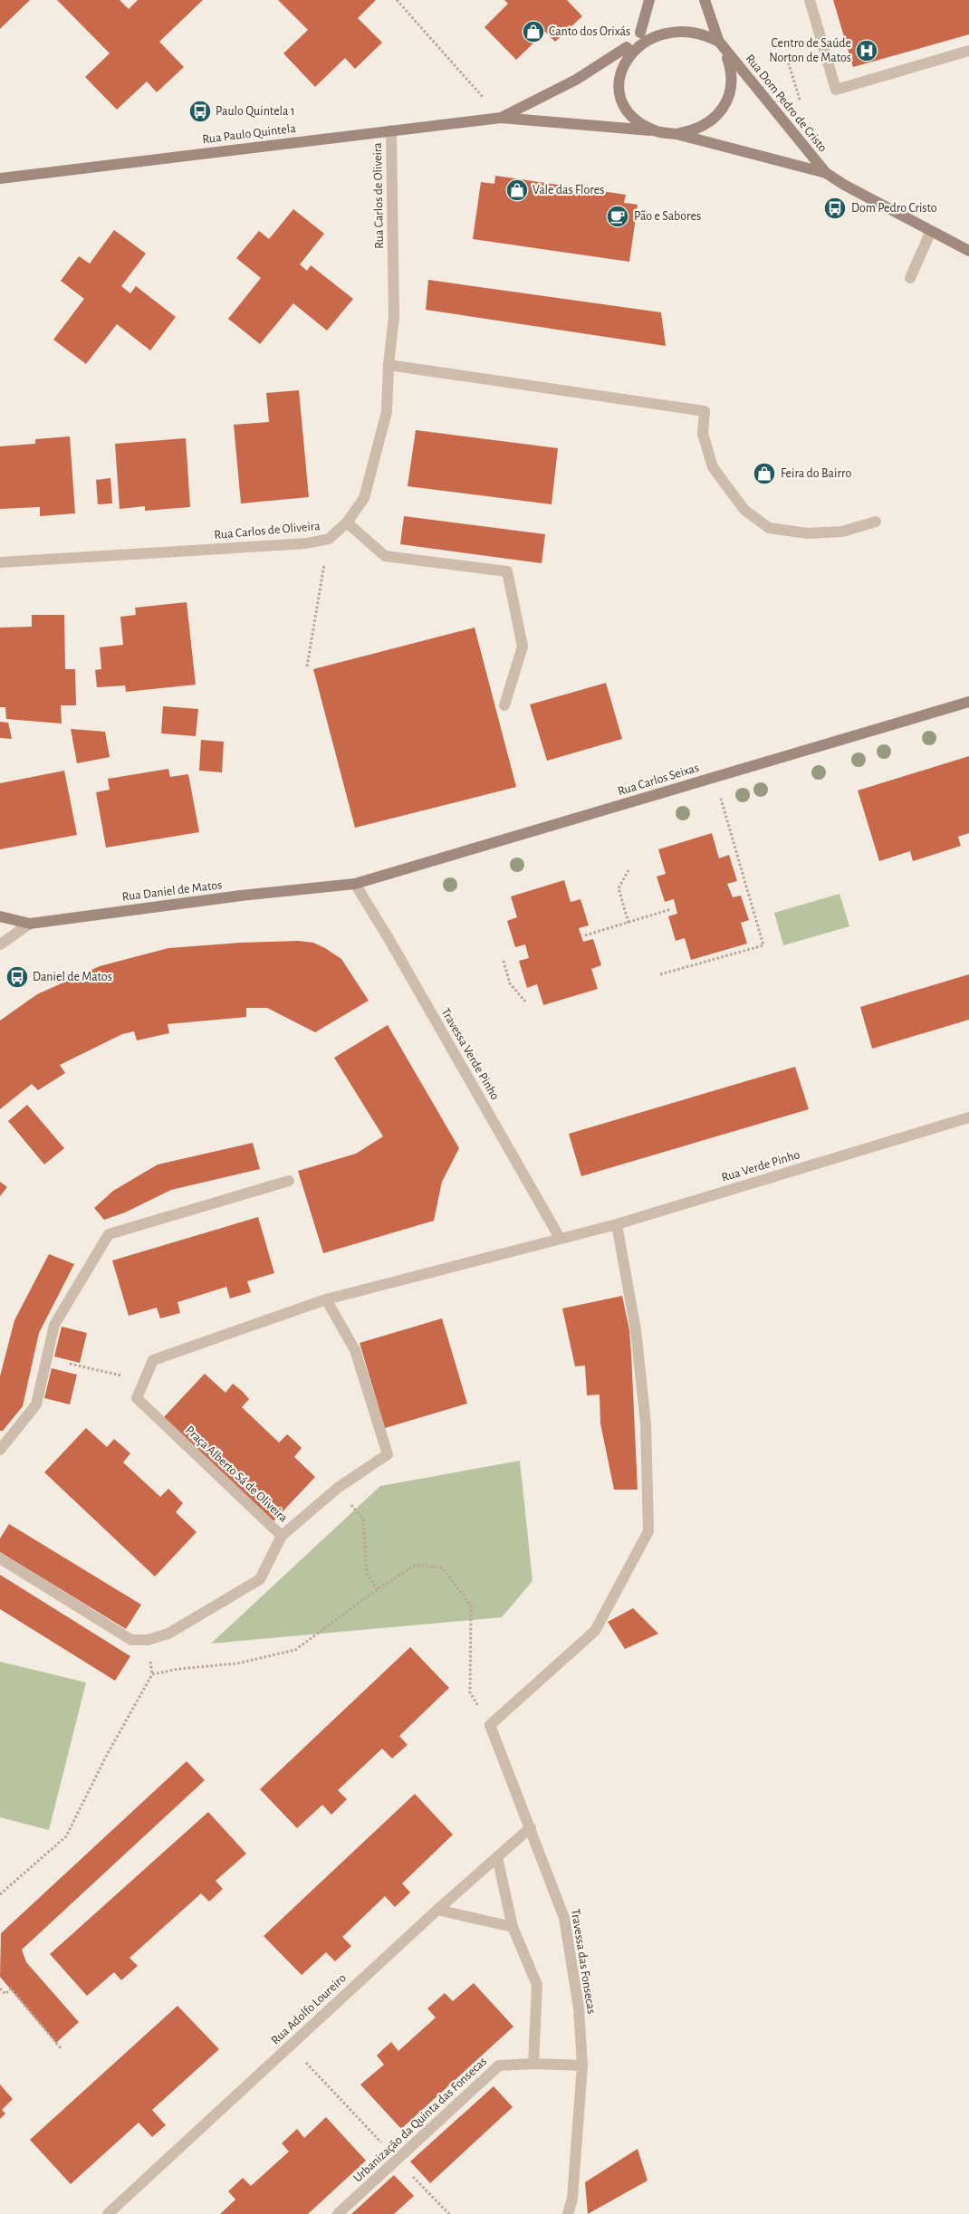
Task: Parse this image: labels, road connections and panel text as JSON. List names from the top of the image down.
{
  "streets": {
    "street": [
      "Rua Dom Pedro de Cristo",
      "Rua Paulo Quintela",
      "Rua Carlos de Oliveira",
      "Rua Carlos Seixas",
      "Rua Daniel de Matos",
      "Travessa Verde Pinho",
      "Rua Verde Pinho",
      "Praça Alberto Sá de Oliveira",
      "Travessa das Fonsecas",
      "Rua Adolfo Loureiro",
      "Urbanização da Quinta das Fonsecas"
    ]
  },
  "crossings": [
    ["Rua Dom Pedro de Cristo", "Rua Paulo Quintela"],
    ["Rua Paulo Quintela", "Rua Carlos de Oliveira"],
    ["Rua Carlos Seixas", "Rua Daniel de Matos"],
    ["Rua Carlos Seixas", "Travessa Verde Pinho"],
    ["Rua Daniel de Matos", "Travessa Verde Pinho"],
    ["Travessa Verde Pinho", "Rua Verde Pinho"],
    ["Travessa Verde Pinho", "Praça Alberto Sá de Oliveira"],
    ["Rua Verde Pinho", "Praça Alberto Sá de Oliveira"],
    ["Travessa das Fonsecas", "Rua Adolfo Loureiro"],
    ["Travessa das Fonsecas", "Urbanização da Quinta das Fonsecas"]
  ],
  "places": {
    "shop": ["Canto dos Orixás", "Vale das Flores", "Feira do Bairro"],
    "hospital": ["Centro de Saúde Norton de Matos"],
    "bus stop": ["Paulo Quintela 1", "Dom Pedro Cristo", "Daniel de Matos"],
    "cafe": ["Pão e Sabores"]
  }
}
